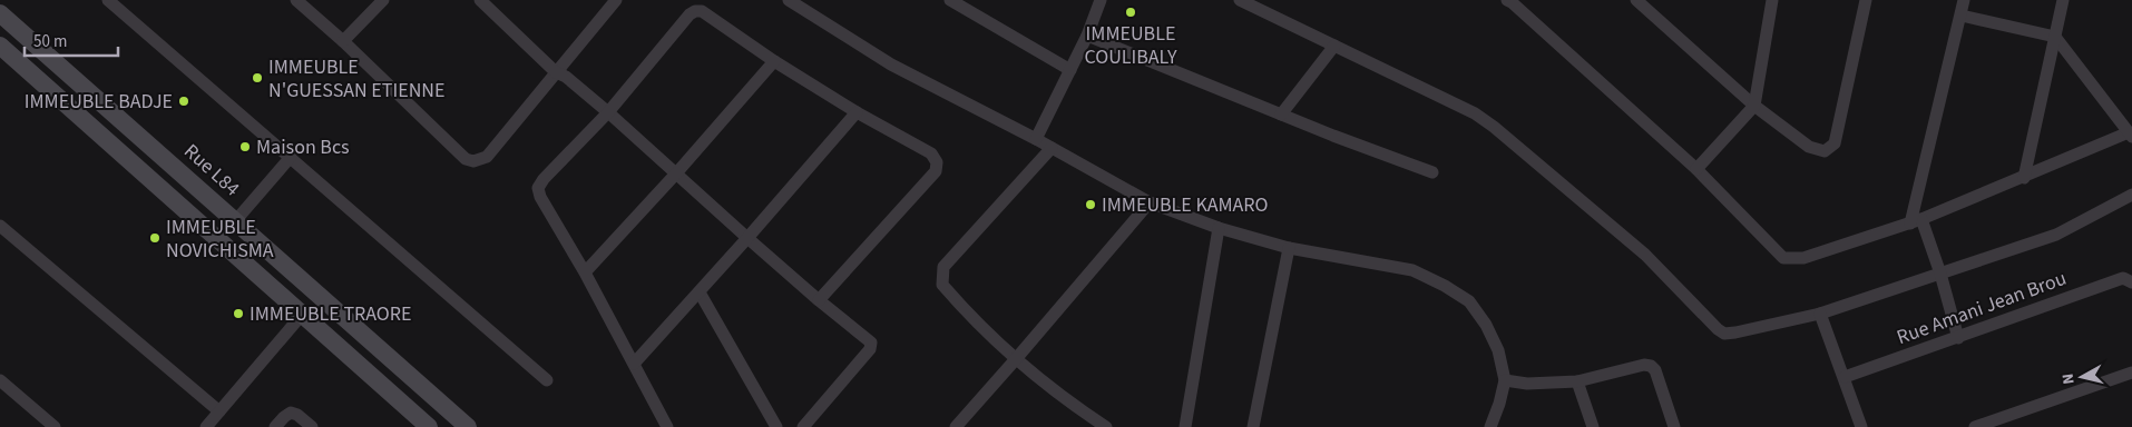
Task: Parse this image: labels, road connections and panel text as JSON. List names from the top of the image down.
{
  "streets": {
    "main road": ["Rue L84"],
    "street": ["Rue Amani Jean Brou"]
  },
  "places": [
    "IMMEUBLE COULIBALY",
    "IMMEUBLE N'GUESSAN ETIENNE",
    "IMMEUBLE BADJE",
    "Maison Bcs",
    "IMMEUBLE KAMARO",
    "IMMEUBLE NOVICHISMA",
    "IMMEUBLE TRAORE"
  ],
  "scale_bar": "50 m",
  "north": "left"
}
